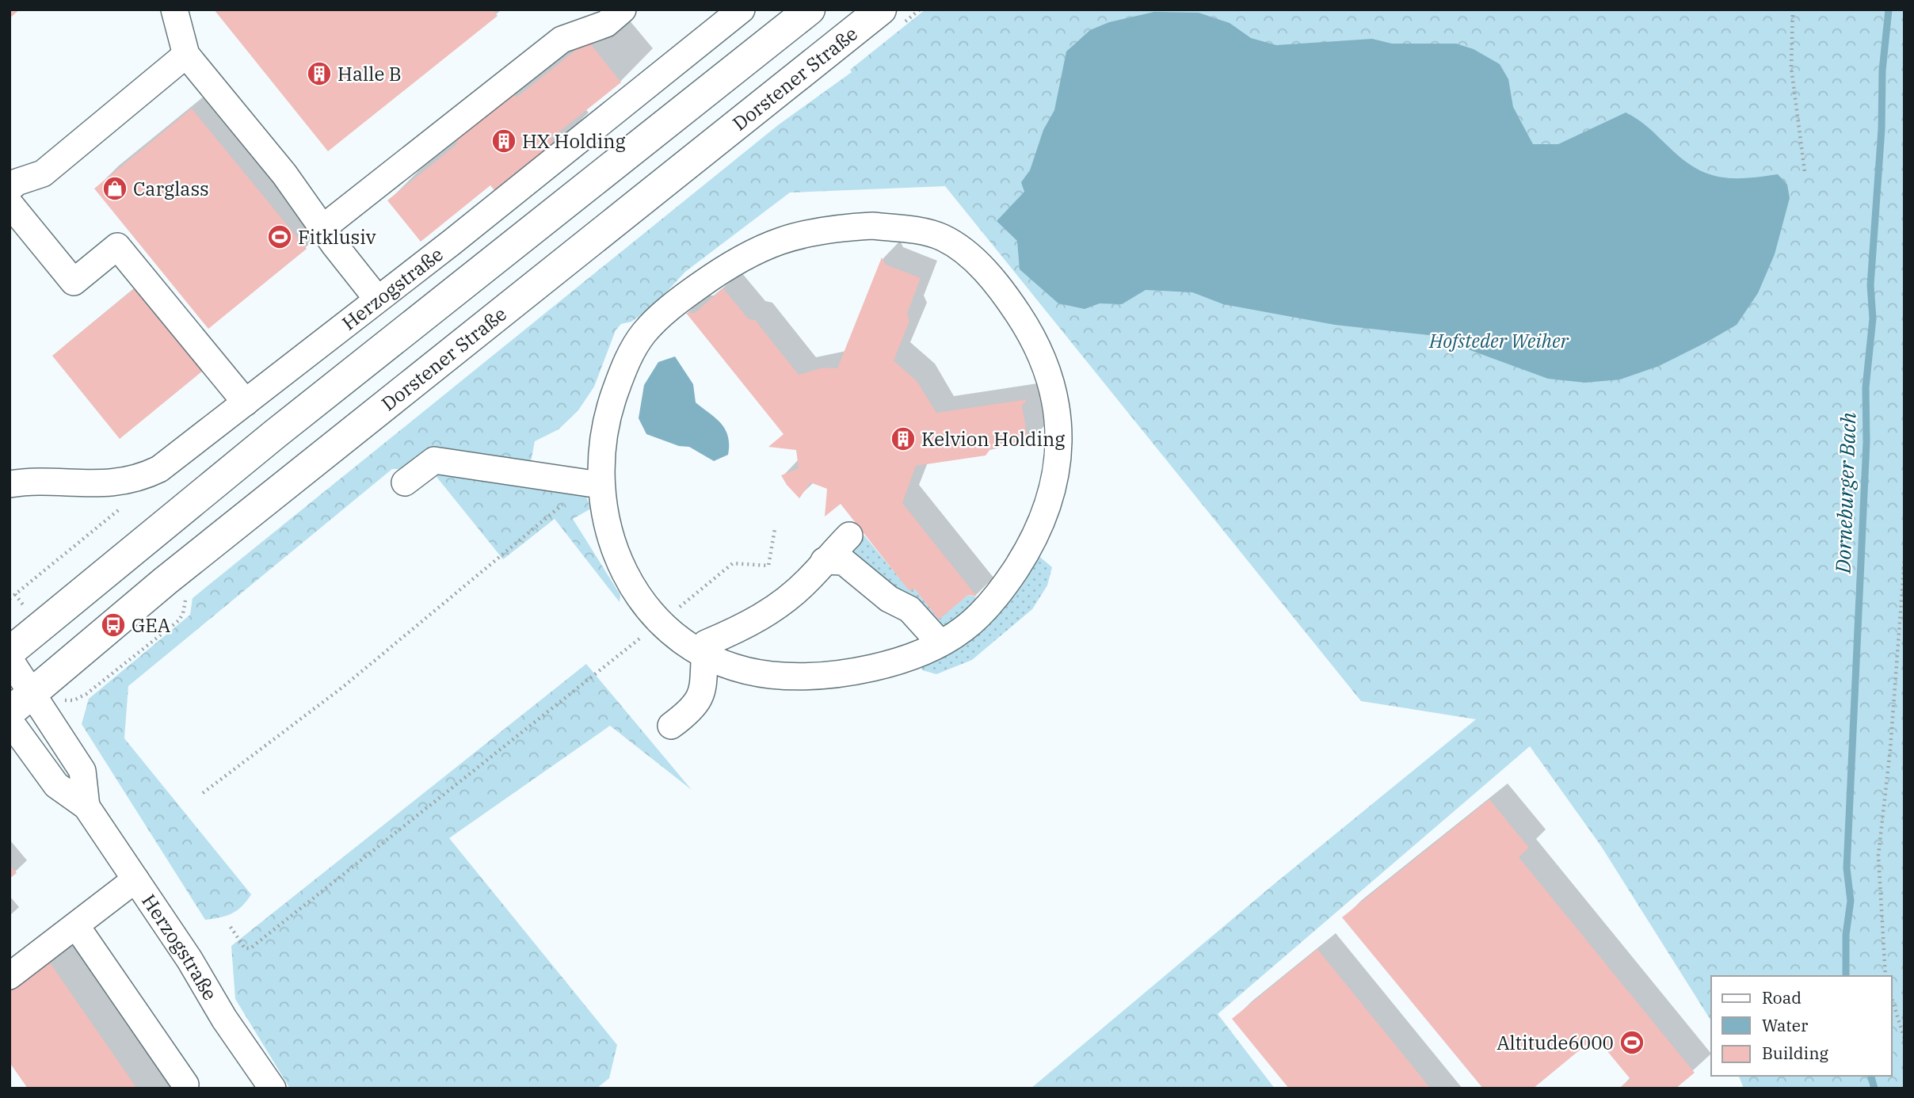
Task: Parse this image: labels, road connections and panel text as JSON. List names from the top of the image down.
{
  "streets": {
    "main road": ["Dorstener Straße"],
    "street": ["Herzogstraße"]
  },
  "crossings": [
    ["Dorstener Straße", "Herzogstraße"]
  ],
  "water": ["Dorneburger Bach"],
  "parks": ["Hofsteder Weiher"],
  "places": {
    "building": ["Halle B", "HX Holding", "Kelvion Holding"],
    "shop": ["Carglass"],
    "sports": ["Fitklusiv", "Altitude6000"],
    "bus stop": ["GEA"]
  },
  "legend": ["Road", "Water", "Building"]
}
